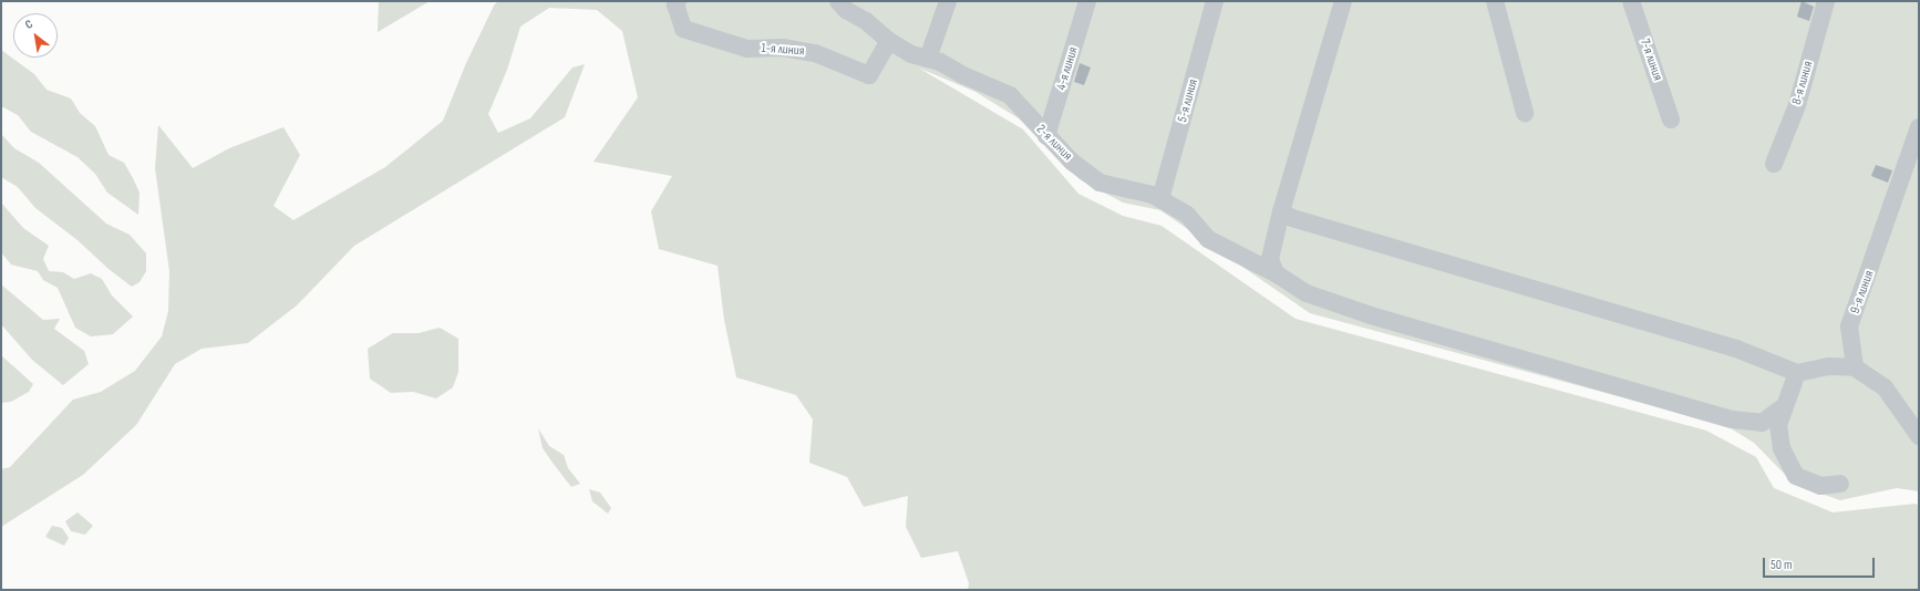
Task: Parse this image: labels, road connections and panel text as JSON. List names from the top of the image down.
{
  "streets": {
    "street": [
      "1-я линия",
      "7-я линия",
      "4-я линия",
      "8-я линия",
      "5-я линия",
      "2-я линия",
      "9-я линия"
    ]
  },
  "crossings": [
    ["1-я линия", "2-я линия"],
    ["4-я линия", "2-я линия"],
    ["5-я линия", "2-я линия"]
  ],
  "scale_bar": "50 m",
  "north": "top left"
}
